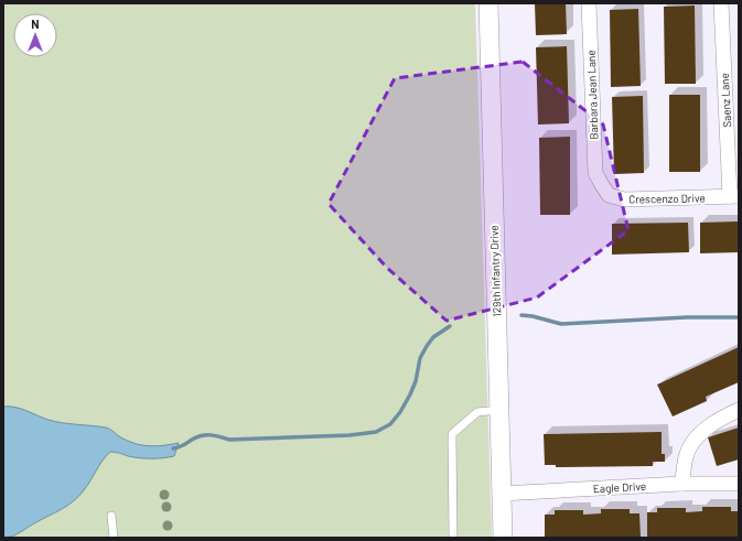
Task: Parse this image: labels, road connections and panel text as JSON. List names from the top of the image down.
{
  "streets": {
    "street": [
      "Barbara Jean Lane",
      "Saenz Lane",
      "Crescenzo Drive",
      "129th Infantry Drive",
      "Eagle Drive"
    ]
  },
  "crossings": [
    ["Barbara Jean Lane", "Crescenzo Drive"],
    ["Saenz Lane", "Crescenzo Drive"],
    ["129th Infantry Drive", "Eagle Drive"]
  ],
  "north": "top"
}
